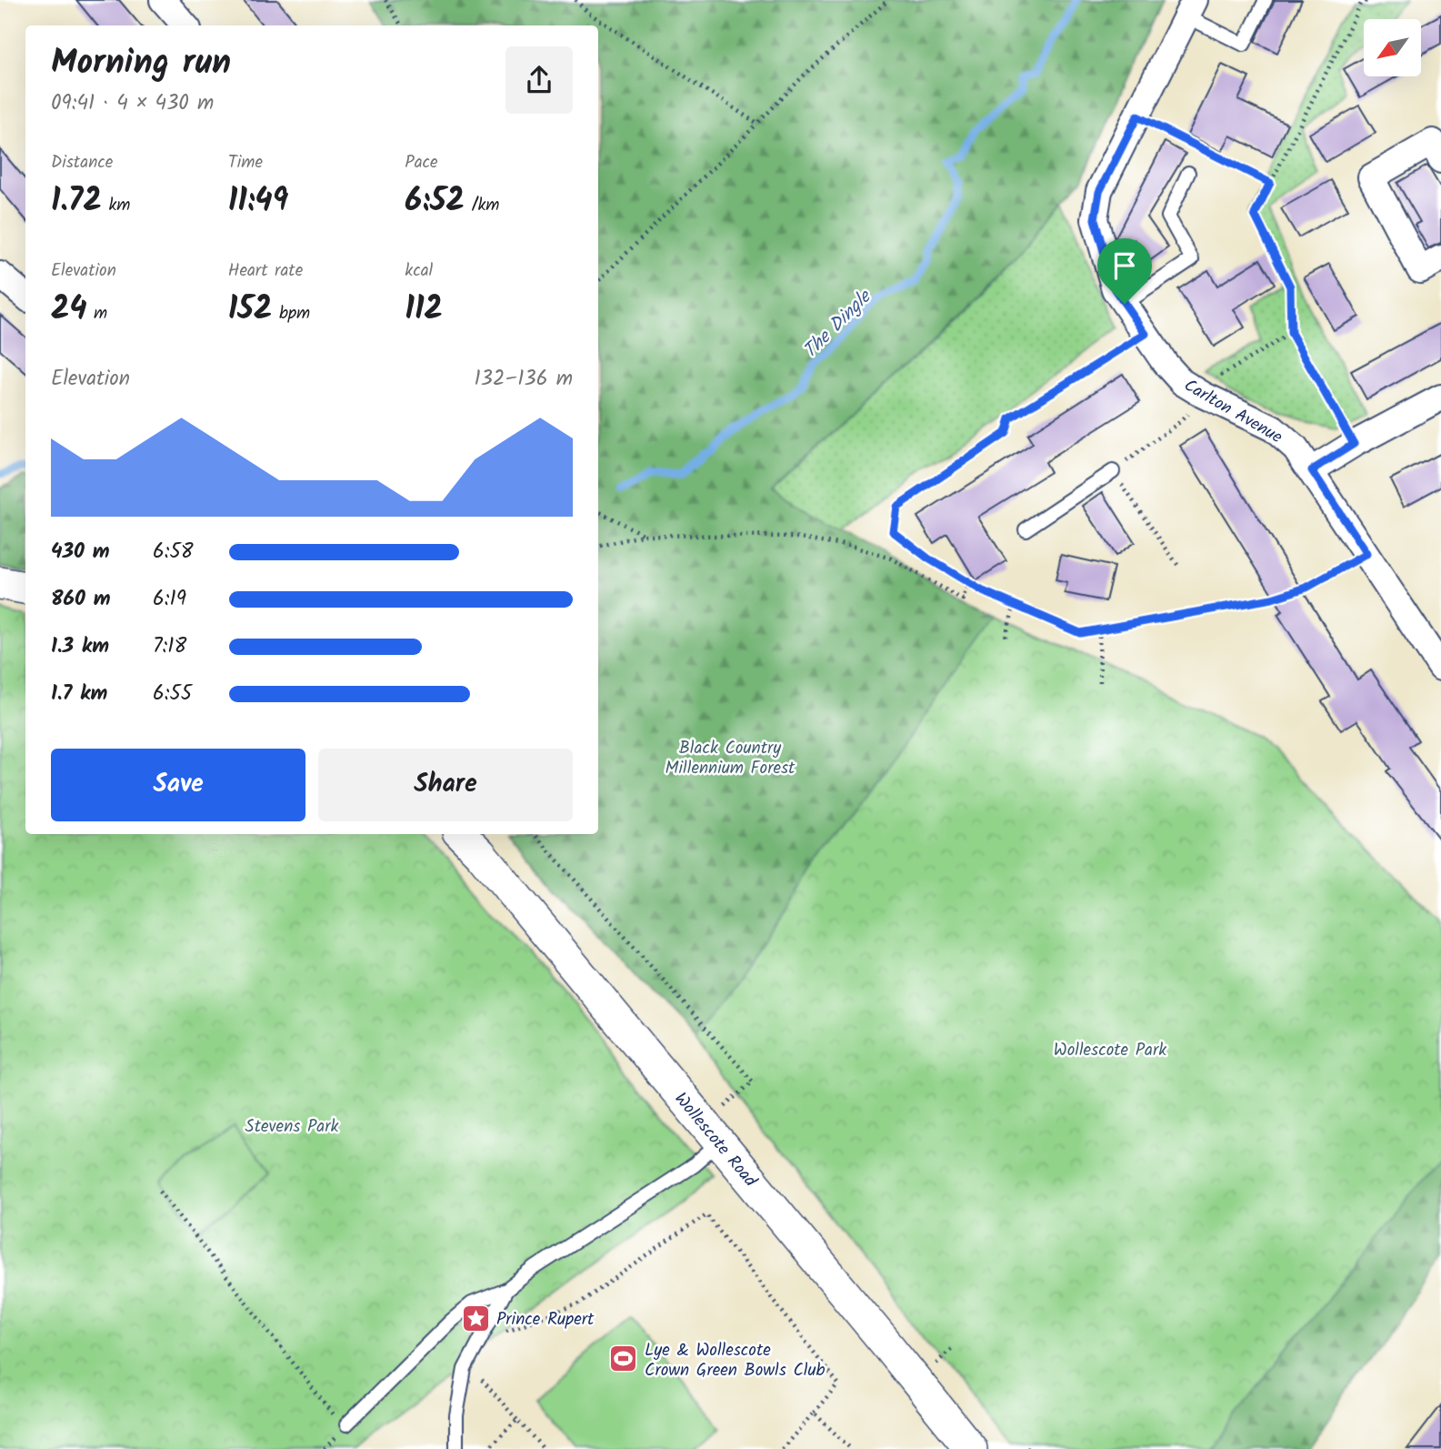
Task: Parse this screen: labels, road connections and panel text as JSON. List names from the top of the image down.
{
  "streets": {
    "street": ["Carlton Avenue", "Wollescote Road"]
  },
  "water": ["The Dingle"],
  "parks": ["Black Country Millennium Forest", "Wollescote Park", "Stevens Park"],
  "places": {
    "place": ["Prince Rupert"],
    "sports": ["Lye & Wollescote Crown Green Bowls Club"]
  },
  "north": "bottom left",
  "page": {
    "heading": ["Morning run", "09:41 · 4 × 430 m"],
    "stats": [
      ["Distance", "1.72 km"],
      ["Time", "11:49"],
      ["Pace", "6:52 /km"],
      ["Elevation", "24 m"],
      ["Heart rate", "152 bpm"],
      ["kcal", "112"]
    ],
    "chart": ["Elevation", "132–136 m"],
    "list": [
      {
        "name": "430 m",
        "note": "6:58"
      },
      {
        "name": "860 m",
        "note": "6:19"
      },
      {
        "name": "1.3 km",
        "note": "7:18"
      },
      {
        "name": "1.7 km",
        "note": "6:55"
      }
    ],
    "buttons": ["Save", "Share"]
  }
}
